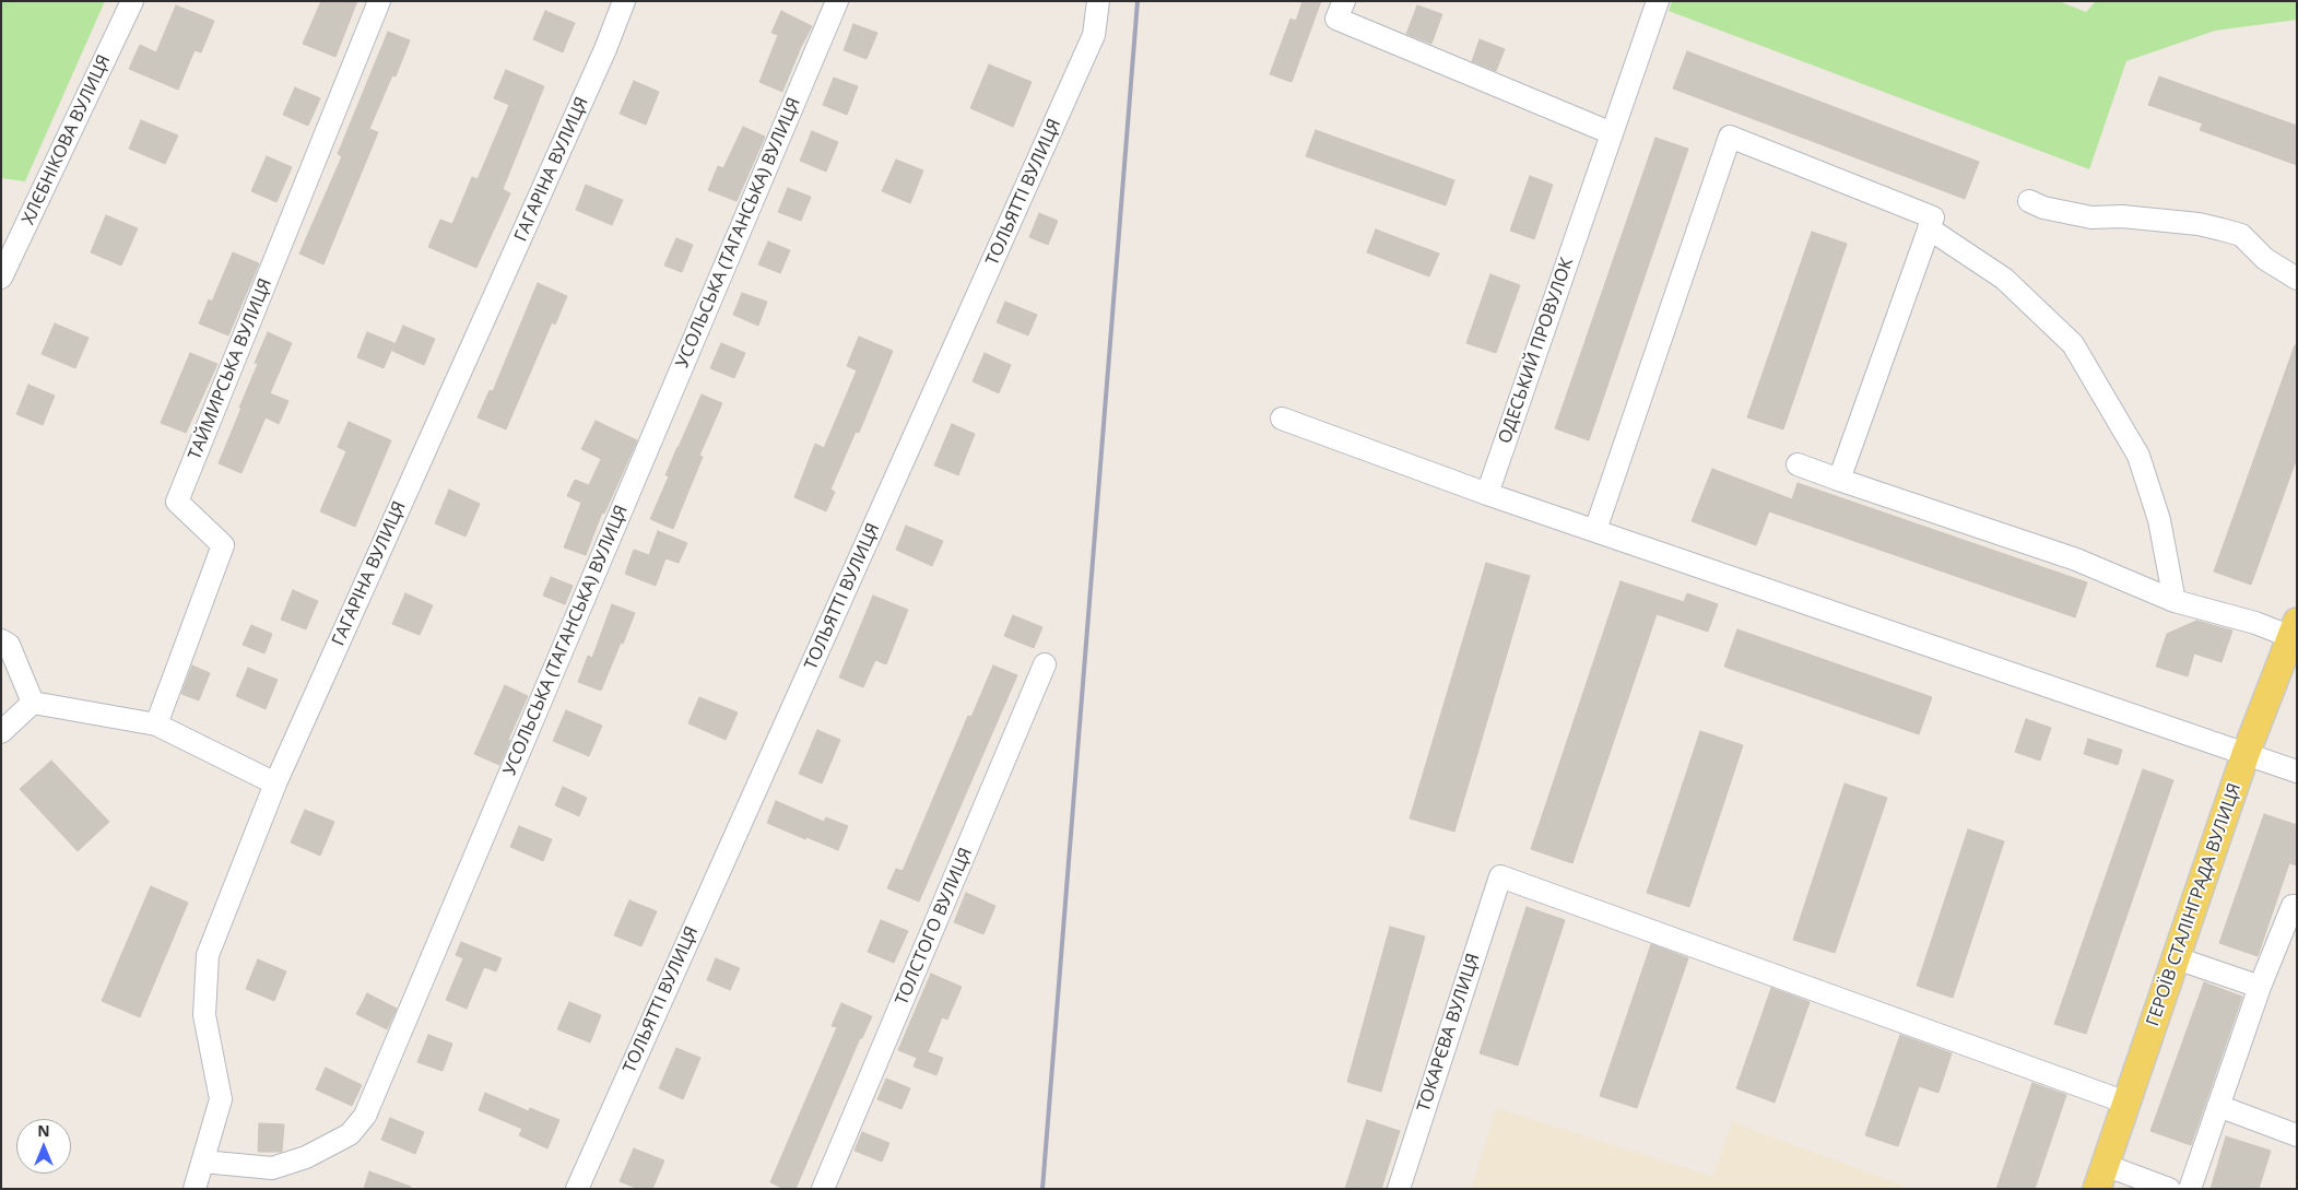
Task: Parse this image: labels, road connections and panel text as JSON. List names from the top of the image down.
{
  "streets": {
    "main road": ["ГЕРОЇВ СТАЛІНГРАДА ВУЛИЦЯ"],
    "street": [
      "ХЛЄБНІКОВА ВУЛИЦЯ",
      "ГАГАРІНА ВУЛИЦЯ",
      "ТОЛЬЯТТІ ВУЛИЦЯ",
      "УСОЛЬСЬКА (ТАГАНСЬКА) ВУЛИЦЯ",
      "ОДЕСЬКИЙ ПРОВУЛОК",
      "ТАЙМИРСЬКА ВУЛИЦЯ",
      "ТОЛСТОГО ВУЛИЦЯ",
      "ТОКАРЄВА ВУЛИЦЯ"
    ]
  },
  "crossings": [
    ["ГАГАРІНА ВУЛИЦЯ", "УСОЛЬСЬКА (ТАГАНСЬКА) ВУЛИЦЯ"],
    ["ГЕРОЇВ СТАЛІНГРАДА ВУЛИЦЯ", "ТОКАРЄВА ВУЛИЦЯ"]
  ],
  "north": "top"
}
